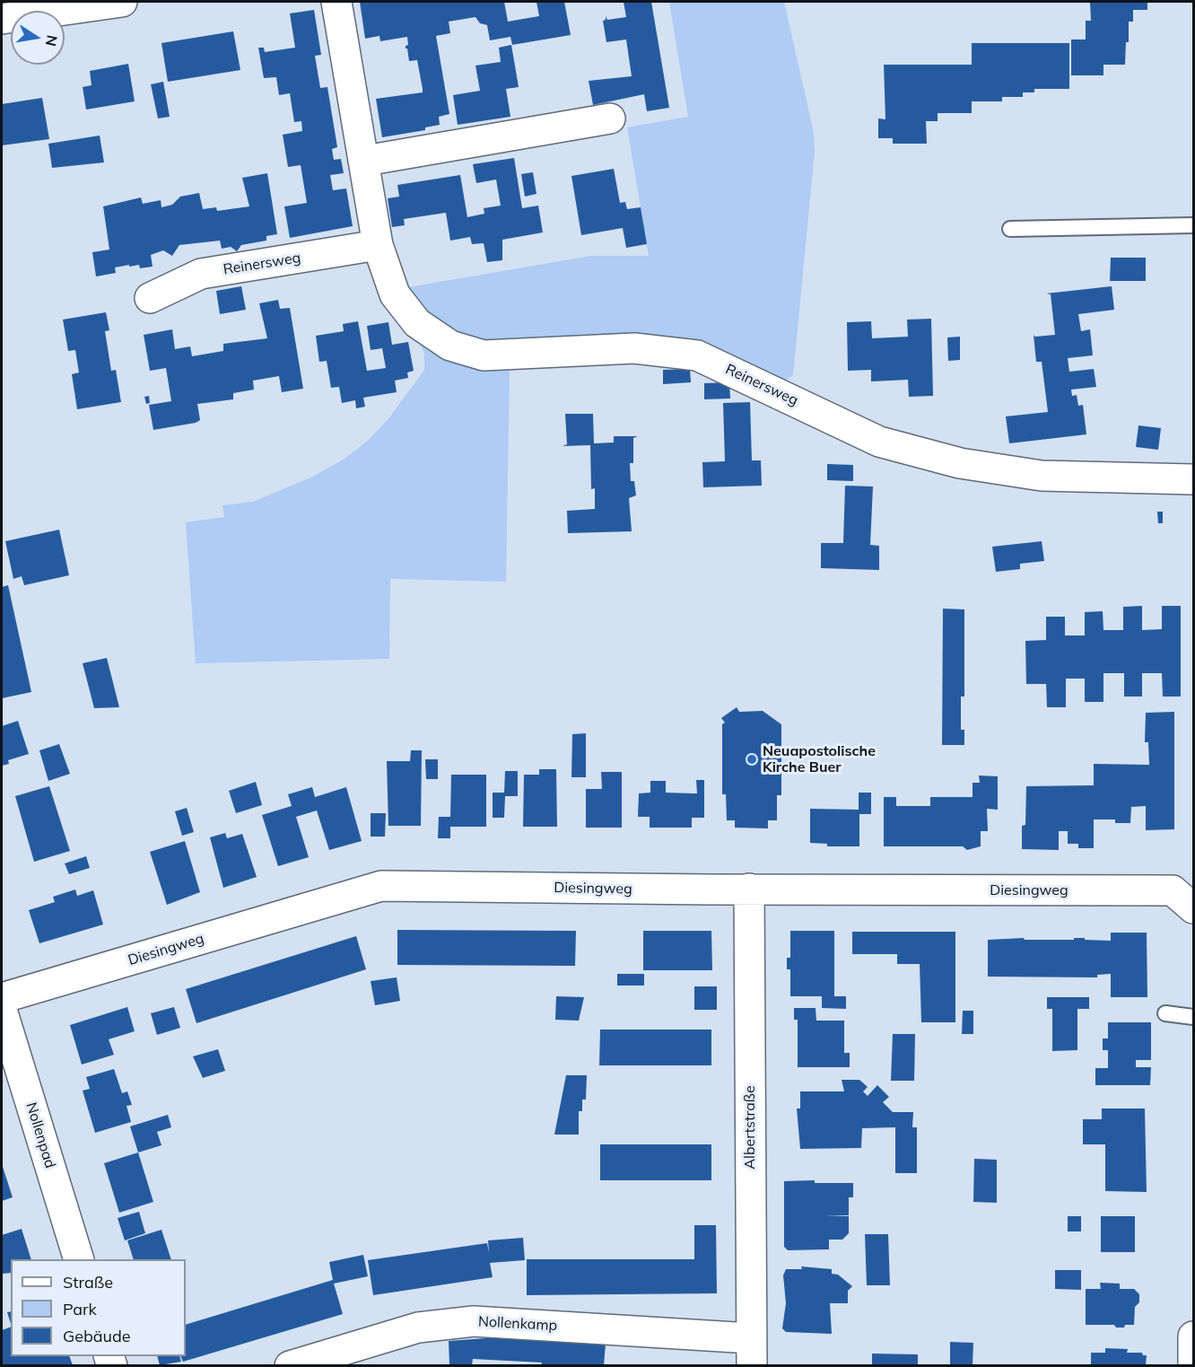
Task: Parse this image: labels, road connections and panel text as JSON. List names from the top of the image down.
{
  "streets": {
    "street": [
      "Reinersweg",
      "Diesingweg",
      "Albertstraße",
      "Nollenpad",
      "Nollenkamp"
    ]
  },
  "crossings": [
    ["Diesingweg", "Albertstraße"],
    ["Albertstraße", "Nollenkamp"]
  ],
  "places": ["Neuapostolische Kirche Buer"],
  "legend": ["Straße", "Park", "Gebäude"],
  "north": "right"
}
